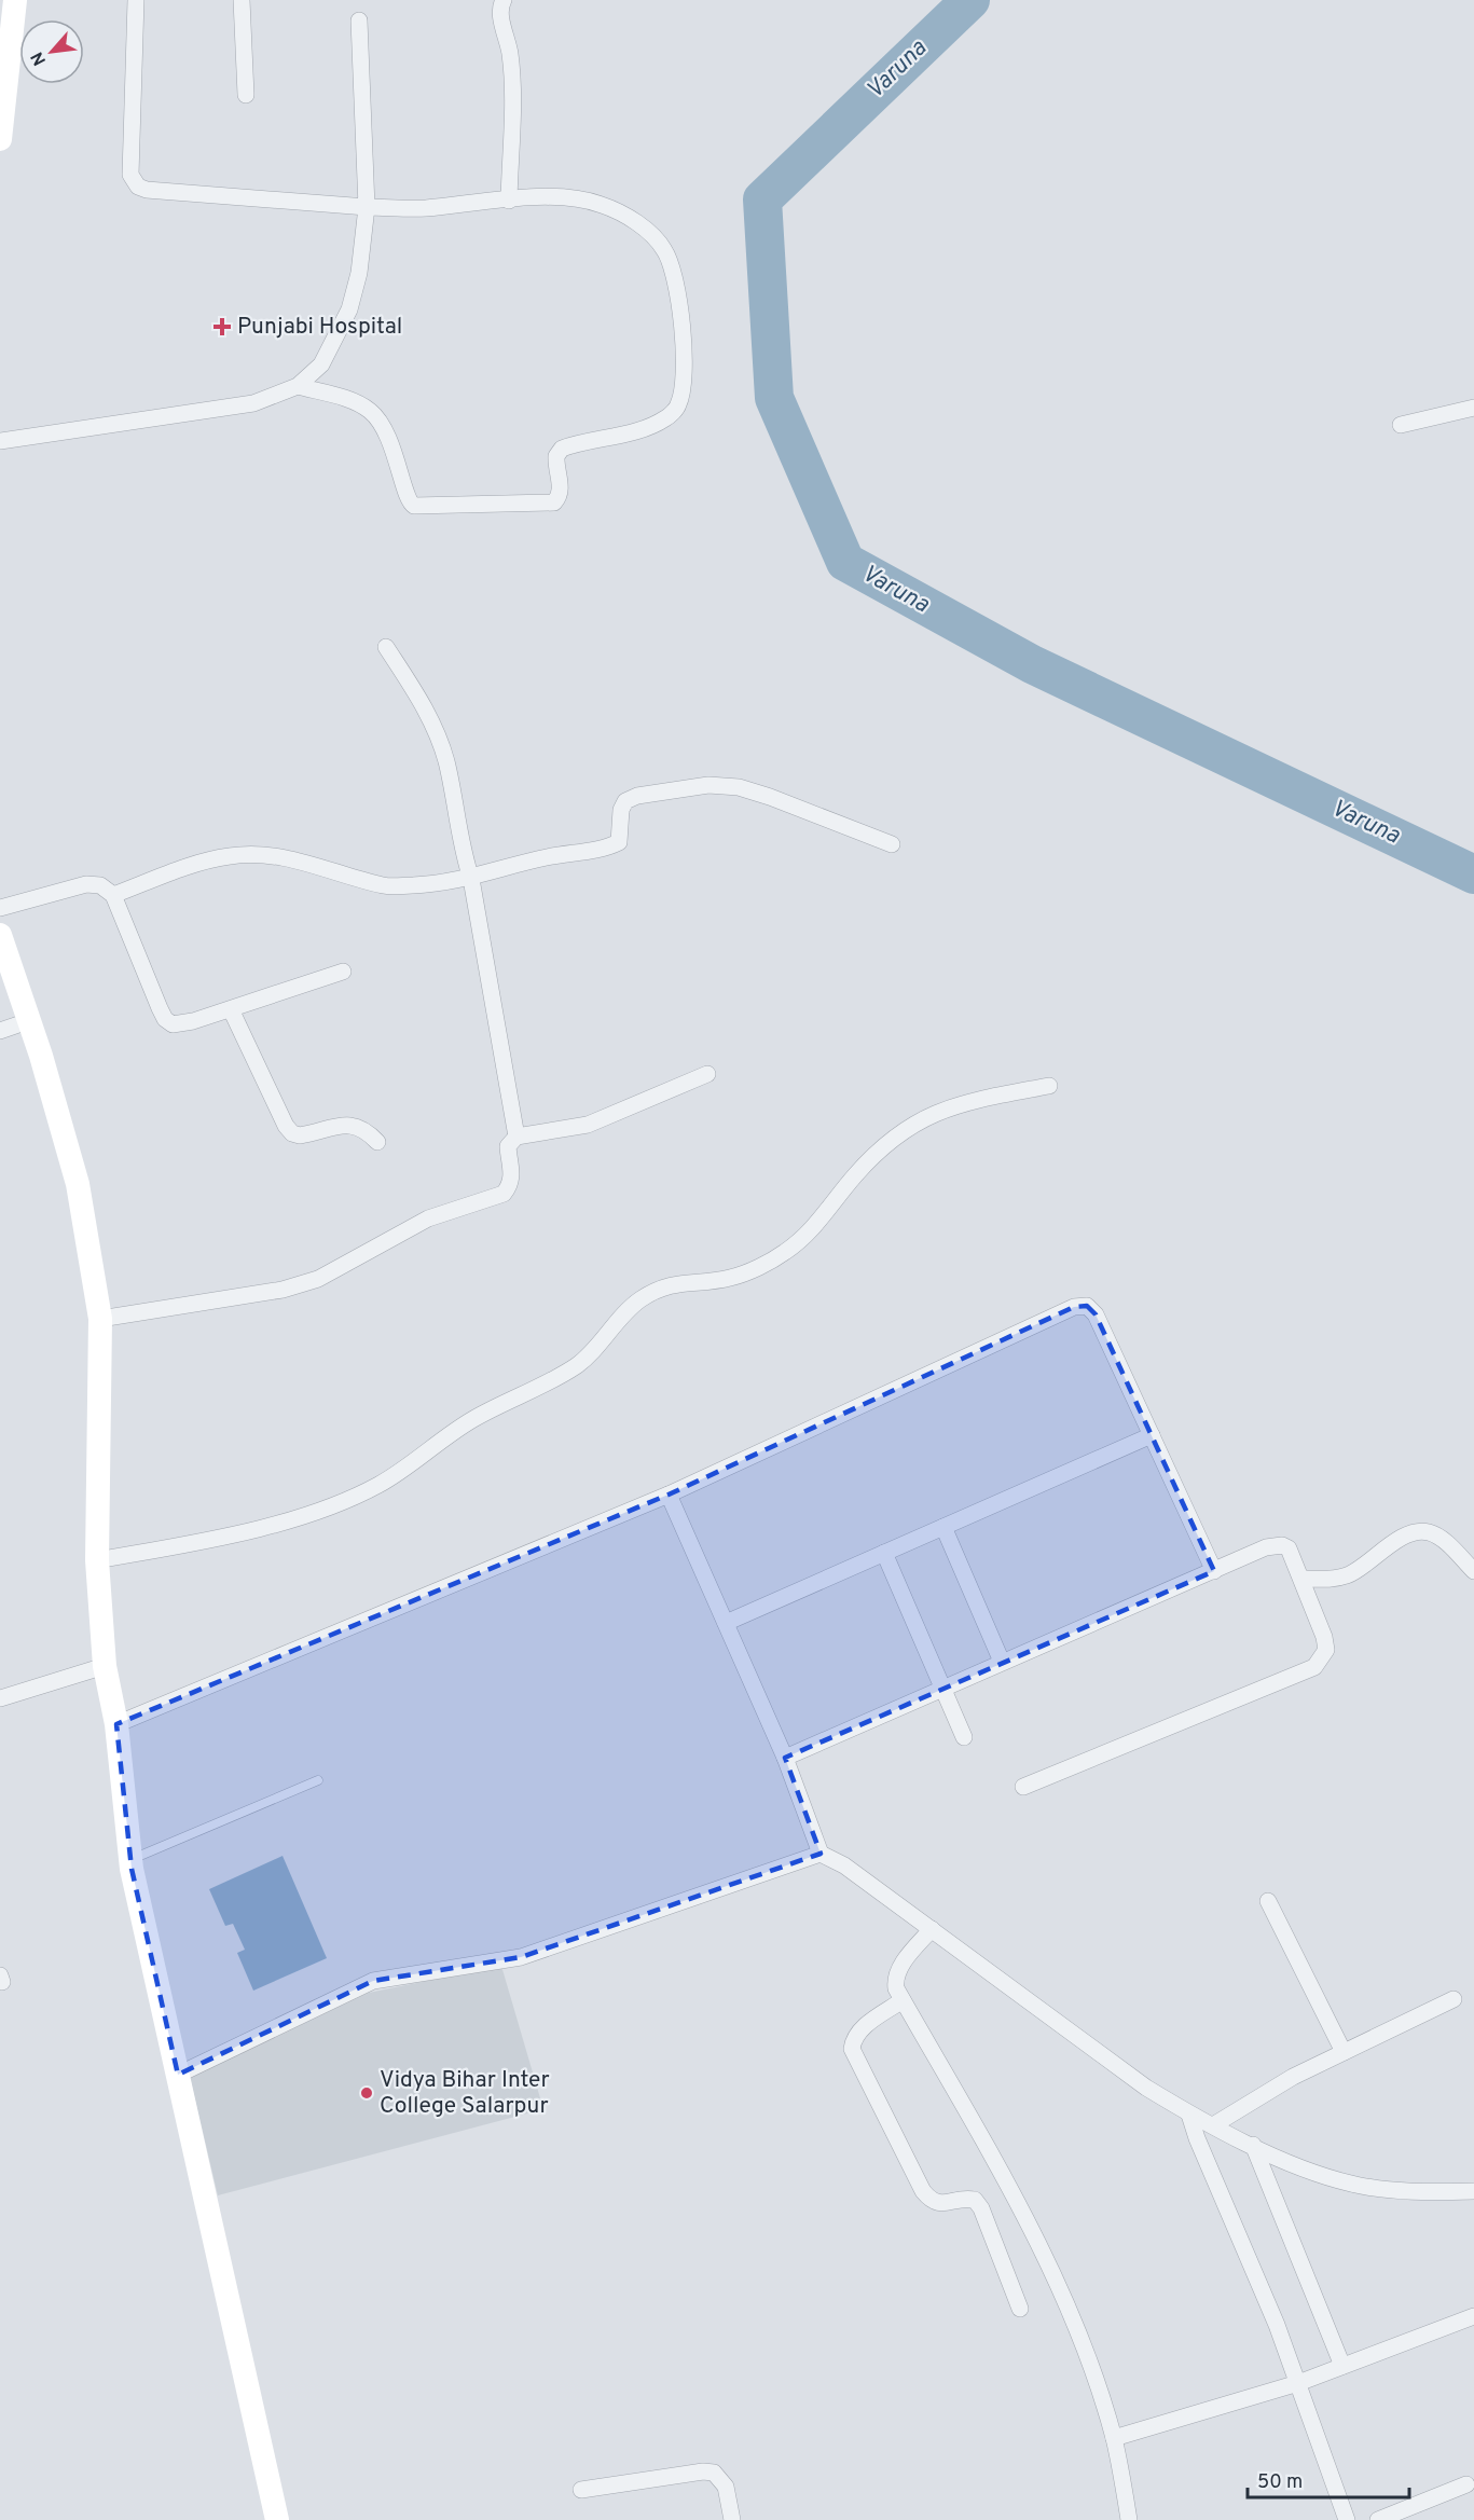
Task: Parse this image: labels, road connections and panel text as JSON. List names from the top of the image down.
{
  "water": ["Varuna"],
  "places": {
    "health": ["Punjabi Hospital"],
    "other": ["Vidya Bihar Inter College Salarpur"]
  },
  "scale_bar": "50 m",
  "north": "bottom left"
}
